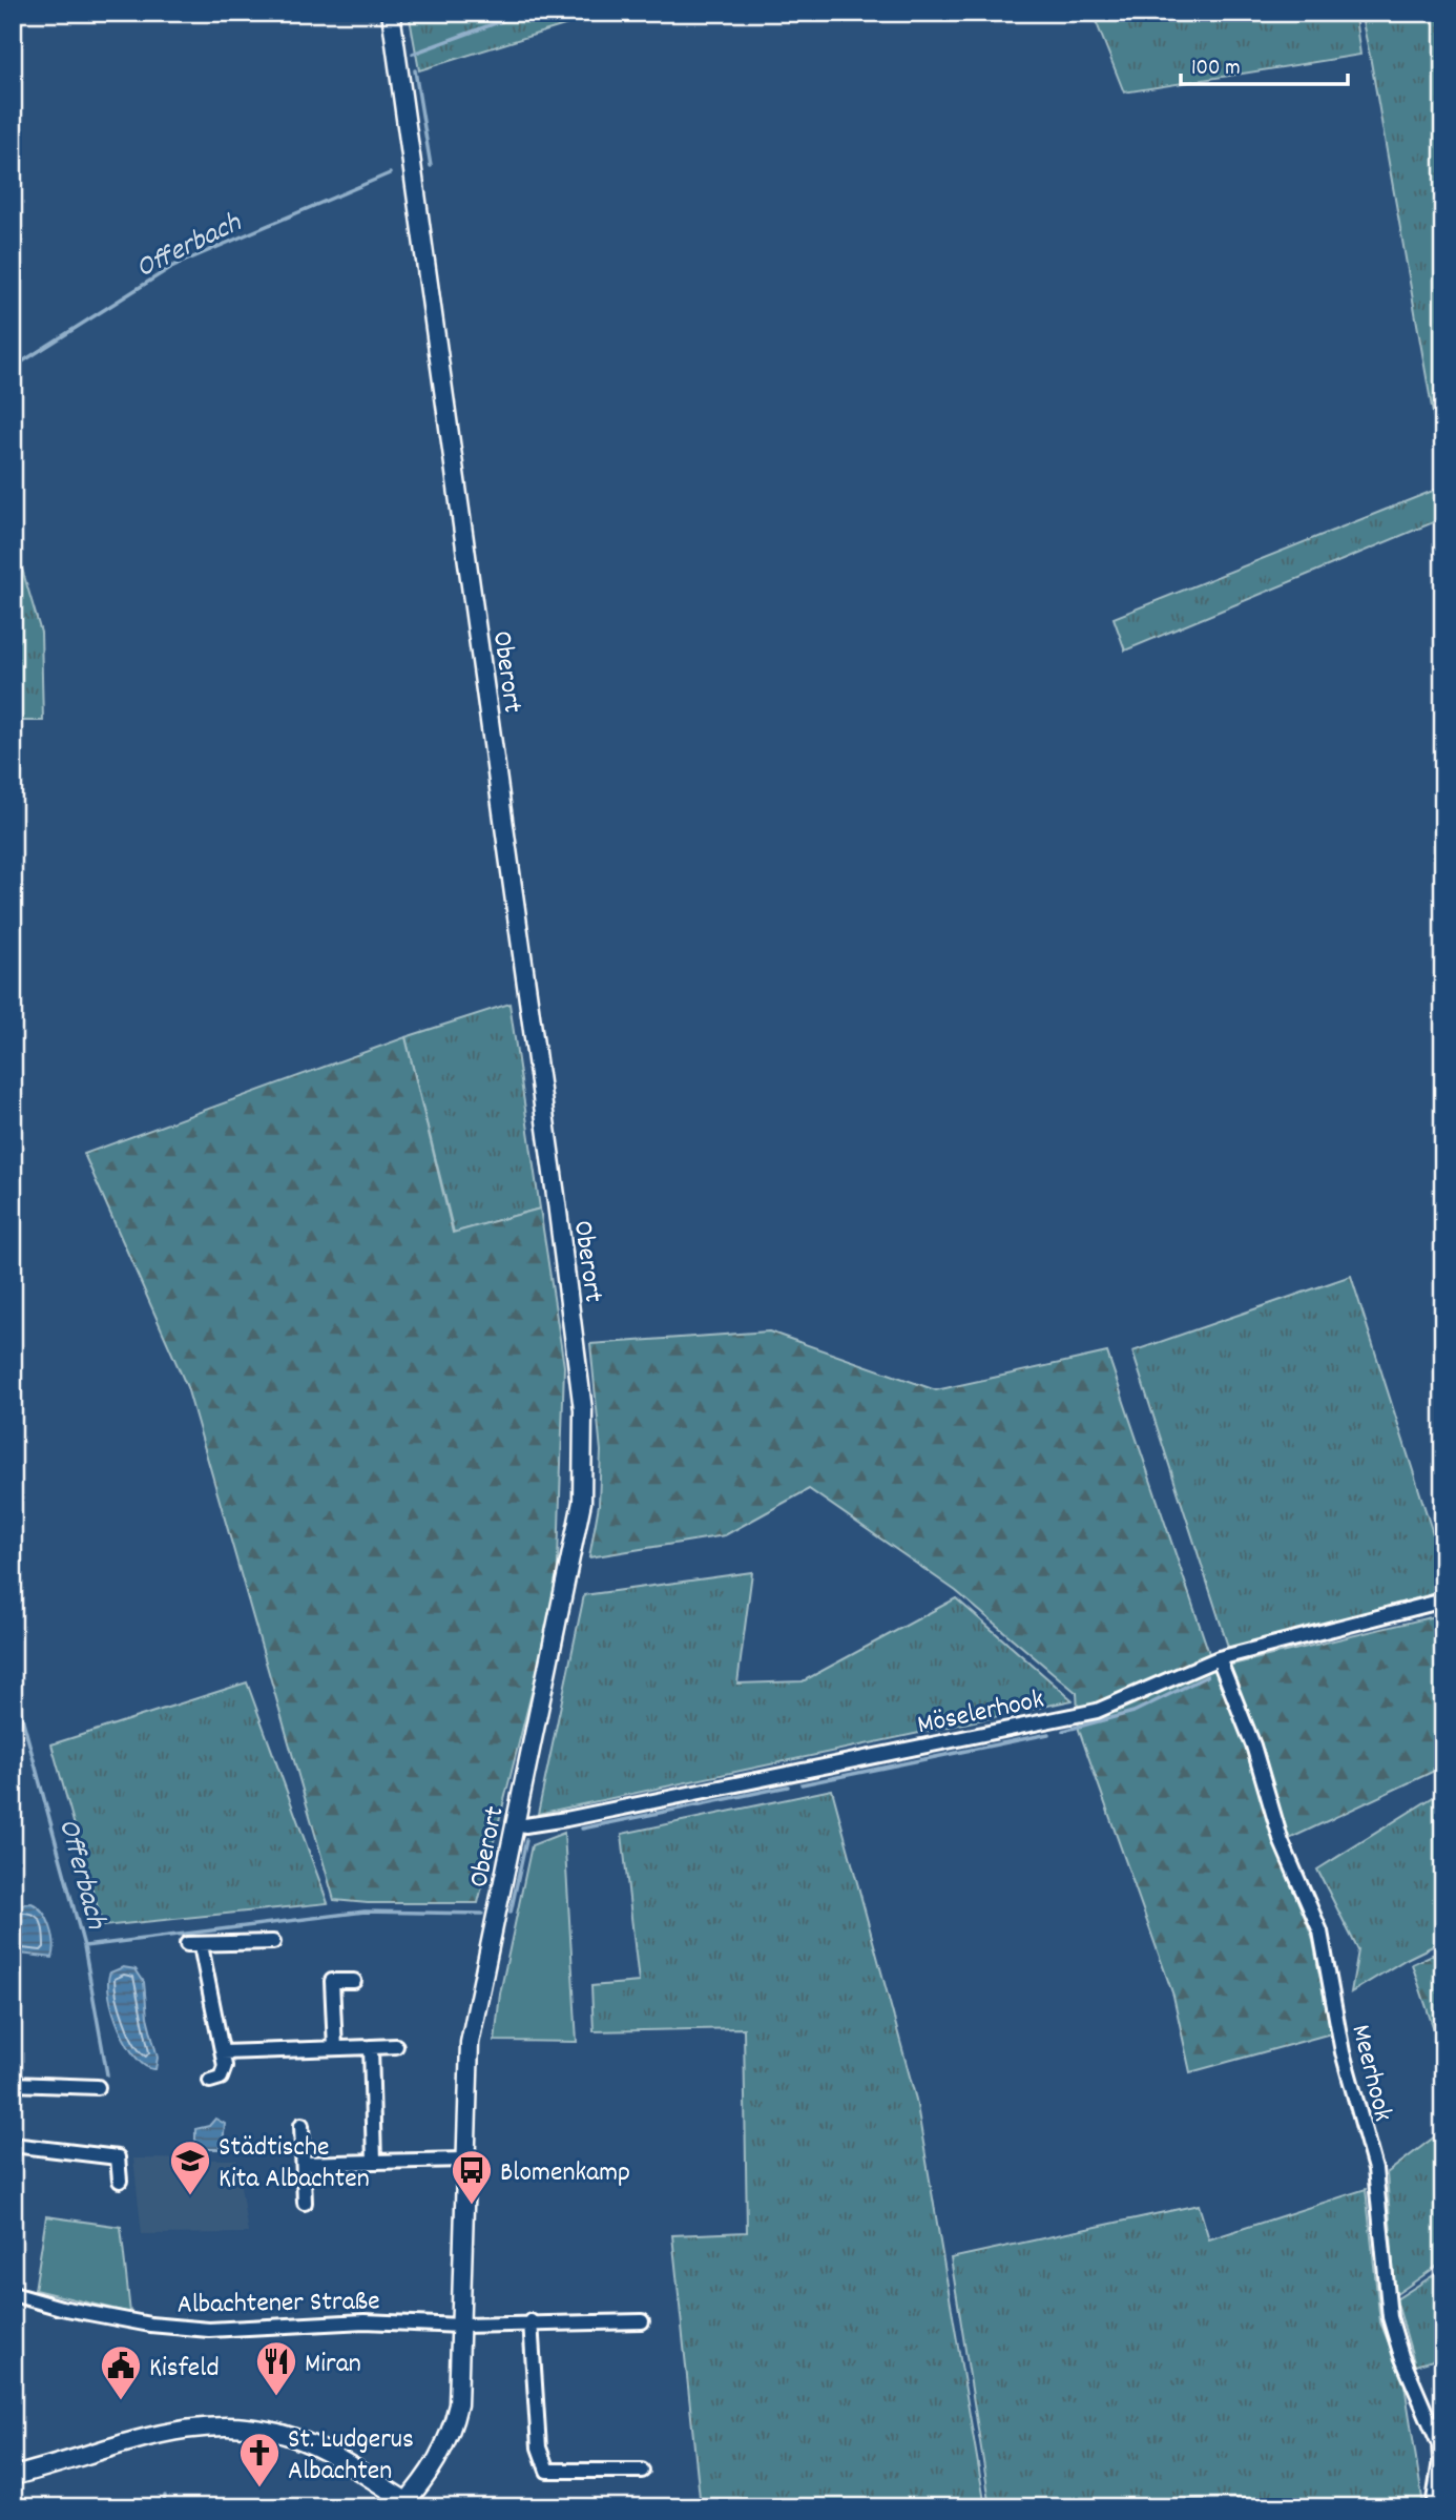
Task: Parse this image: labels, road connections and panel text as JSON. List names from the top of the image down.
{
  "streets": {
    "main road": ["Oberort"],
    "street": ["Möselerhook", "Meerhook", "Albachtener Straße"]
  },
  "crossings": [
    ["Oberort", "Möselerhook"],
    ["Oberort", "Albachtener Straße"],
    ["Möselerhook", "Meerhook"]
  ],
  "water": ["Offerbach"],
  "places": {
    "school or university": ["Städtische Kita Albachten"],
    "bus stop": ["Blomenkamp"],
    "restaurant": ["Miran"],
    "public building": ["Kisfeld"],
    "church": ["St. Ludgerus Albachten"]
  },
  "scale_bar": "100 m"
}
